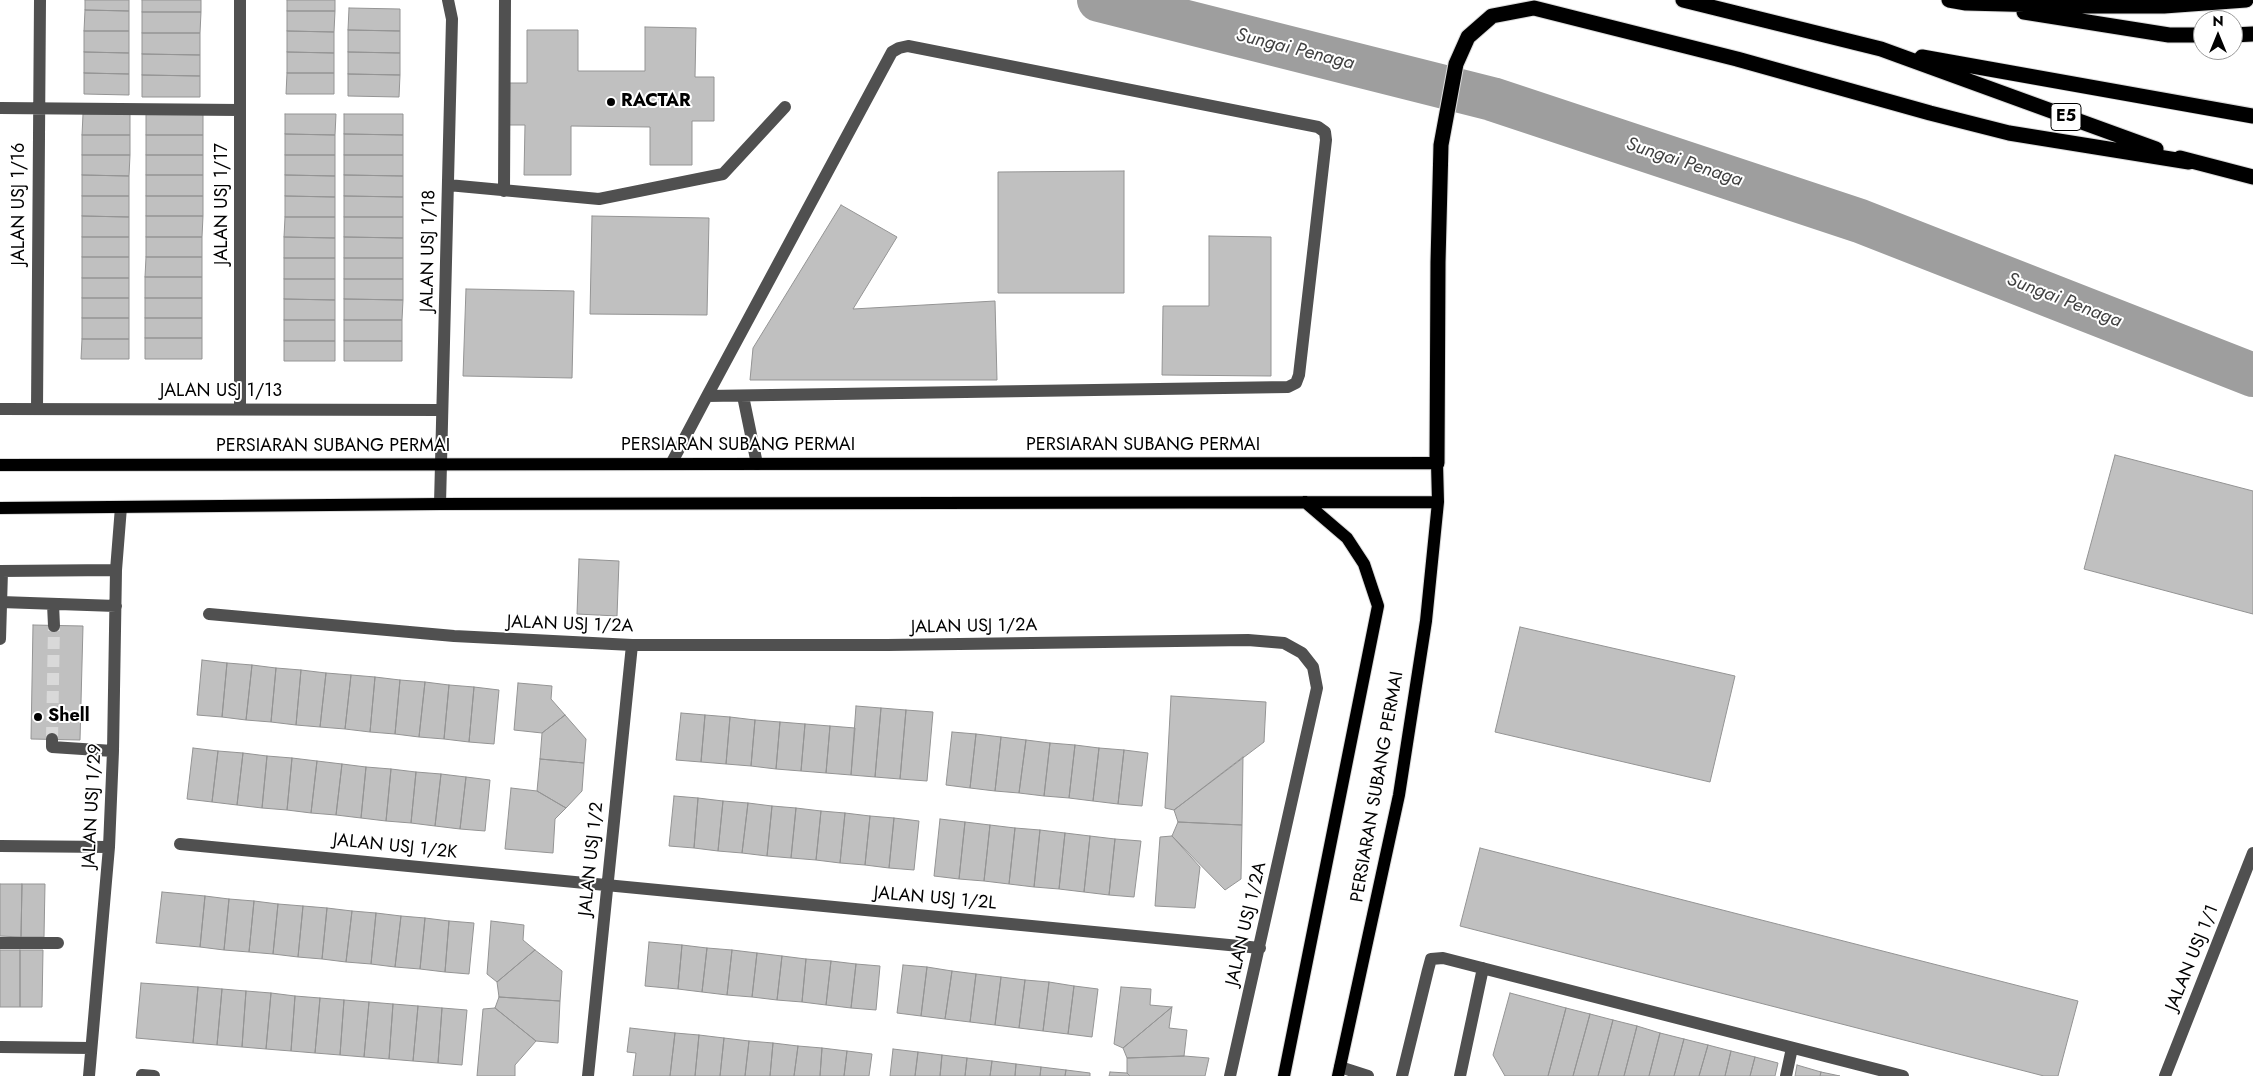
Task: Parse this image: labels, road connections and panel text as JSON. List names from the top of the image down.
{
  "streets": {
    "highway": ["E5"],
    "main road": ["PERSIARAN SUBANG PERMAI"],
    "street": [
      "JALAN USJ 1/16",
      "JALAN USJ 1/17",
      "JALAN USJ 1/18",
      "JALAN USJ 1/13",
      "JALAN USJ 1/2A",
      "JALAN USJ 1/29",
      "JALAN USJ 1/2K",
      "JALAN USJ 1/2",
      "JALAN USJ 1/2L",
      "JALAN USJ 1/1"
    ]
  },
  "crossings": [
    ["JALAN USJ 1/16", "JALAN USJ 1/13"],
    ["JALAN USJ 1/17", "JALAN USJ 1/13"],
    ["JALAN USJ 1/18", "JALAN USJ 1/13"],
    ["JALAN USJ 1/18", "PERSIARAN SUBANG PERMAI"],
    ["JALAN USJ 1/2A", "JALAN USJ 1/2"],
    ["JALAN USJ 1/2A", "JALAN USJ 1/2L"],
    ["JALAN USJ 1/2K", "JALAN USJ 1/2"],
    ["JALAN USJ 1/2K", "JALAN USJ 1/2L"],
    ["JALAN USJ 1/2", "JALAN USJ 1/2L"]
  ],
  "water": ["Sungai Penaga"],
  "places": ["RACTAR", "Shell"],
  "north": "top"
}
